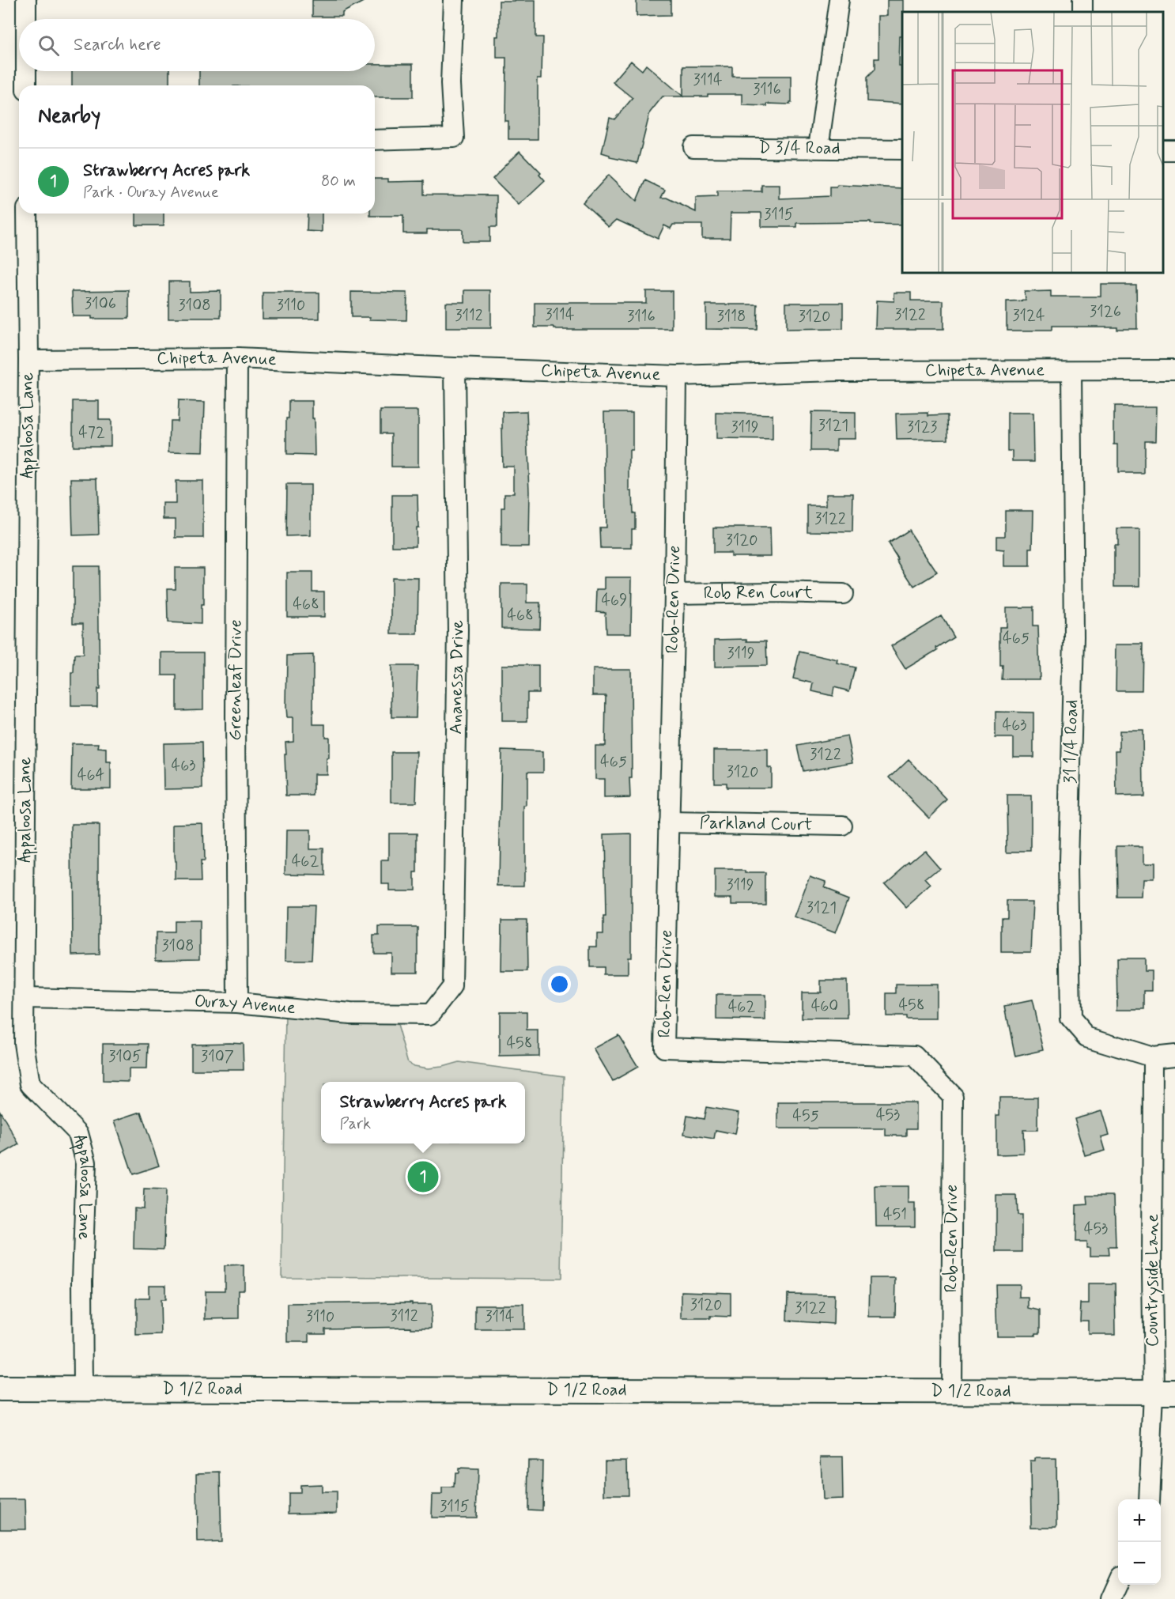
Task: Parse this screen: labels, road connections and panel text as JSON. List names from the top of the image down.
{
  "streets": {
    "main road": ["D 1/2 Road"],
    "street": [
      "D 3/4 Road",
      "Chipeta Avenue",
      "Appaloosa Lane",
      "Rob Ren Court",
      "Rob-Ren Drive",
      "Ananessa Drive",
      "Greenleaf Drive",
      "31 1/4 Road",
      "Parkland Court",
      "Ouray Avenue",
      "Countryside Lane"
    ]
  },
  "crossings": [
    ["Chipeta Avenue", "Appaloosa Lane"],
    ["Chipeta Avenue", "Rob-Ren Drive"],
    ["Chipeta Avenue", "Ananessa Drive"],
    ["Chipeta Avenue", "Greenleaf Drive"],
    ["Chipeta Avenue", "31 1/4 Road"],
    ["Appaloosa Lane", "Ouray Avenue"],
    ["Appaloosa Lane", "D 1/2 Road"],
    ["Rob Ren Court", "Rob-Ren Drive"],
    ["Rob-Ren Drive", "Parkland Court"],
    ["Rob-Ren Drive", "D 1/2 Road"],
    ["Ananessa Drive", "Ouray Avenue"],
    ["Greenleaf Drive", "Ouray Avenue"],
    ["31 1/4 Road", "Countryside Lane"],
    ["Countryside Lane", "D 1/2 Road"]
  ],
  "house_numbers": [
    "3114",
    "3116",
    "3115",
    "3106",
    "3108",
    "3110",
    "3126",
    "3114",
    "3122",
    "3112",
    "3124",
    "3116",
    "3118",
    "3120",
    "3121",
    "3119",
    "3123",
    "472",
    "3122",
    "3120",
    "469",
    "468",
    "468",
    "465",
    "3119",
    "463",
    "3122",
    "465",
    "463",
    "3120",
    "464",
    "462",
    "3119",
    "3121",
    "3108",
    "458",
    "460",
    "462",
    "458",
    "3105",
    "3107",
    "453",
    "455",
    "451",
    "453",
    "3120",
    "3122",
    "3112",
    "3110",
    "3114",
    "3115"
  ],
  "page": {
    "search": "Search here",
    "heading": "Nearby",
    "list": [
      {
        "mark": "1",
        "name": "Strawberry Acres park",
        "note": "Park · Ouray Avenue",
        "value": "80 m"
      }
    ],
    "popup": ["Strawberry Acres park", "Park"],
    "pins": "1",
    "map_buttons": ["+", "−"]
  }
}
